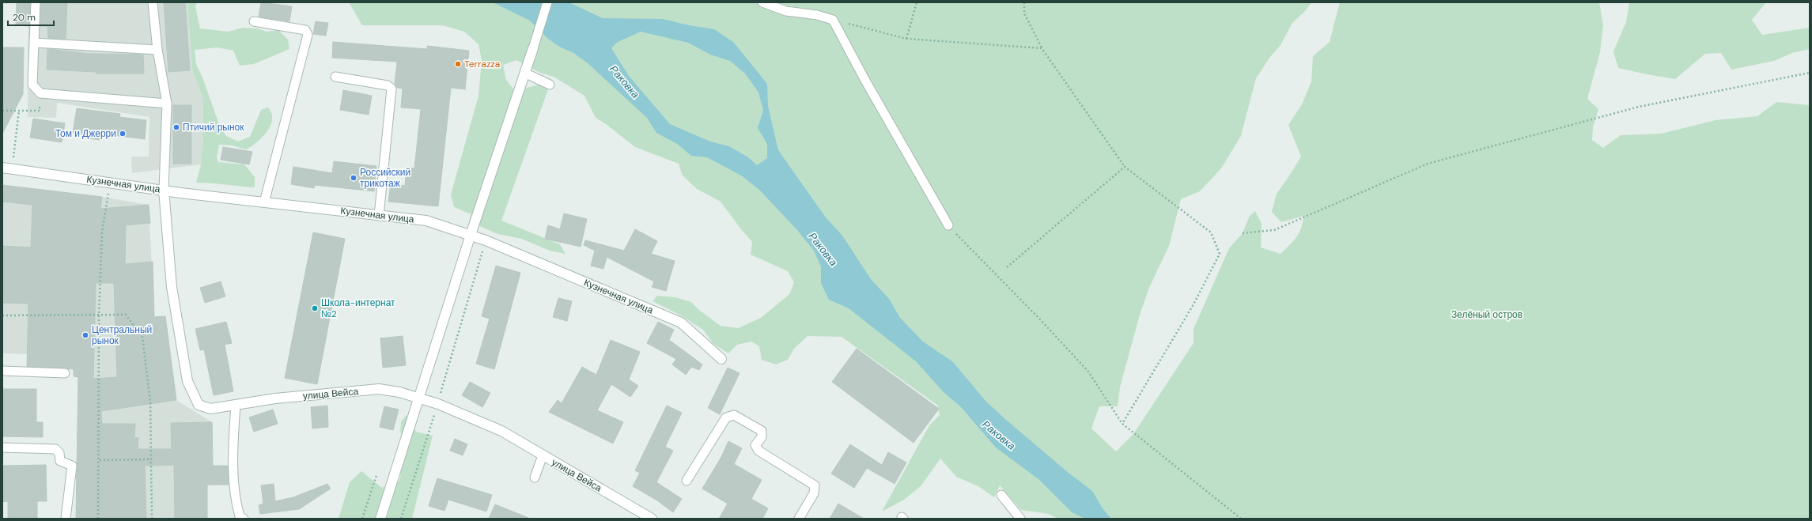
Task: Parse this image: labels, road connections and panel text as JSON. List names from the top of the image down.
{
  "streets": {
    "street": ["Кузнечная улица", "улица Вейса"]
  },
  "crossings": [
    ["Кузнечная улица", "улица Вейса"]
  ],
  "water": ["Раковка"],
  "parks": ["Зелёный остров"],
  "places": [
    "Terrazza",
    "Птичий рынок",
    "Том и Джерри",
    "Российский трикотаж",
    "Школа-интернат №2",
    "Центральный рынок"
  ],
  "scale_bar": "20 m"
}
